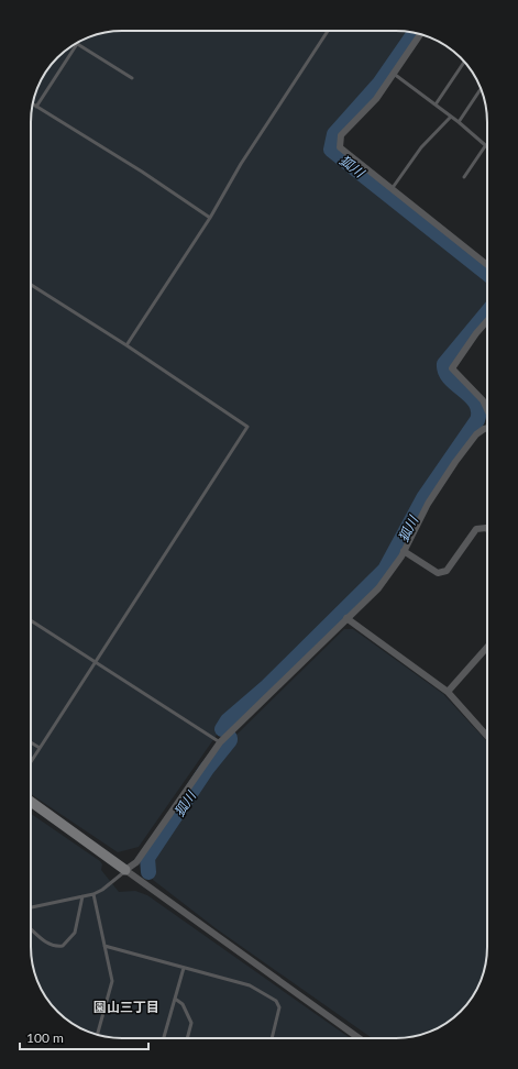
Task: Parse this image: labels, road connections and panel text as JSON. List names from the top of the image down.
{
  "districts": ["園山三丁目"],
  "water": ["狐川"],
  "scale_bar": "100 m"
}
